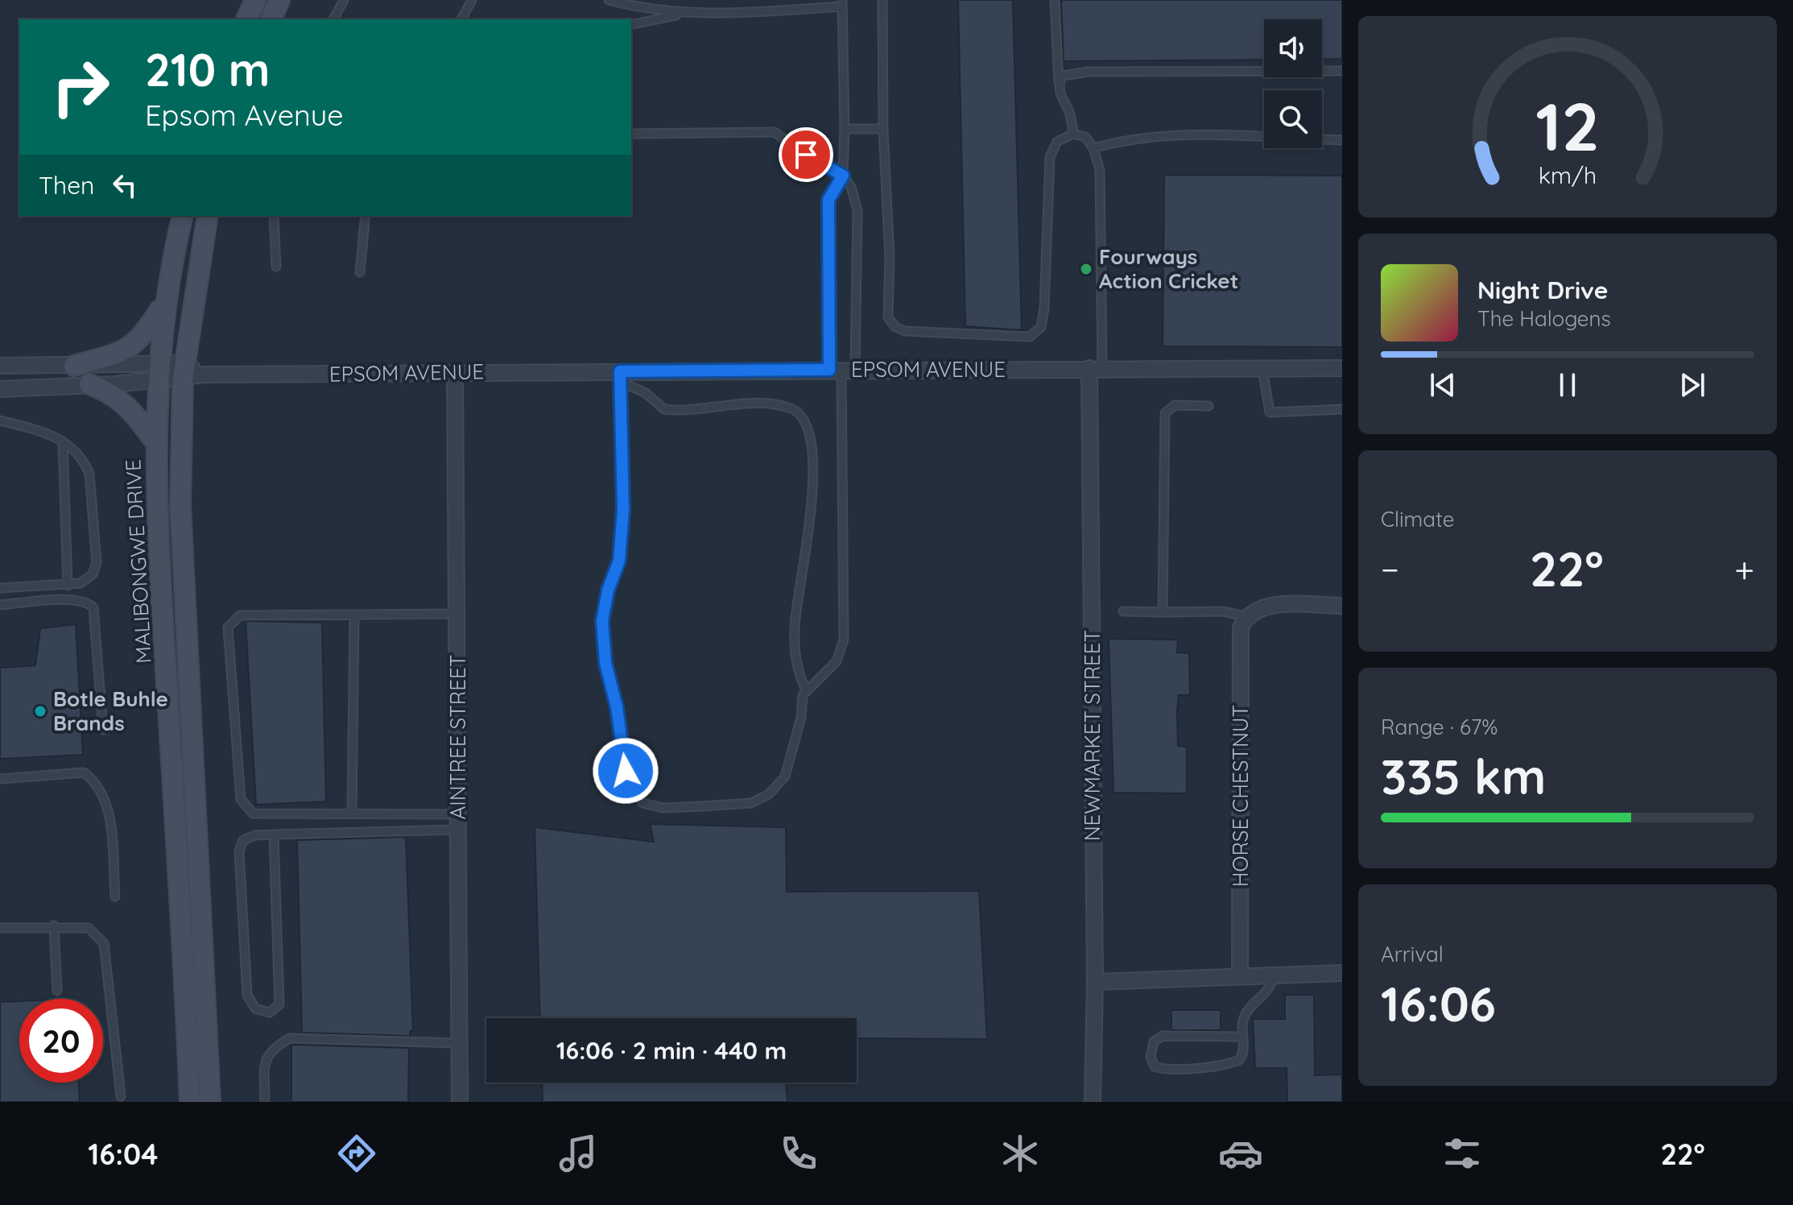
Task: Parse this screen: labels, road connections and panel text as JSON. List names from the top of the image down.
{
  "streets": {
    "main road": ["MALIBONGWE DRIVE"],
    "street": [
      "EPSOM AVENUE",
      "NEWMARKET STREET",
      "AINTREE STREET",
      "HORSE CHESTNUT"
    ]
  },
  "crossings": [
    ["EPSOM AVENUE", "NEWMARKET STREET"],
    ["EPSOM AVENUE", "AINTREE STREET"]
  ],
  "places": ["Fourways Action Cricket", "Botle Buhle Brands"],
  "page": {
    "turn": ["210 m", "Epsom Avenue"],
    "then": "Then",
    "song": ["Night Drive", "The Halogens"],
    "tile": [
      "Climate",
      ["Range · 67%", "335 km"],
      ["Arrival", "16:06"]
    ],
    "heat": ["−", "22°", "+"],
    "limit": "20",
    "trip": "16:06 · 2 min · 440 m",
    "tabs": ["16:04", "22°"],
    "gauge": ["12", "km/h"]
  }
}
